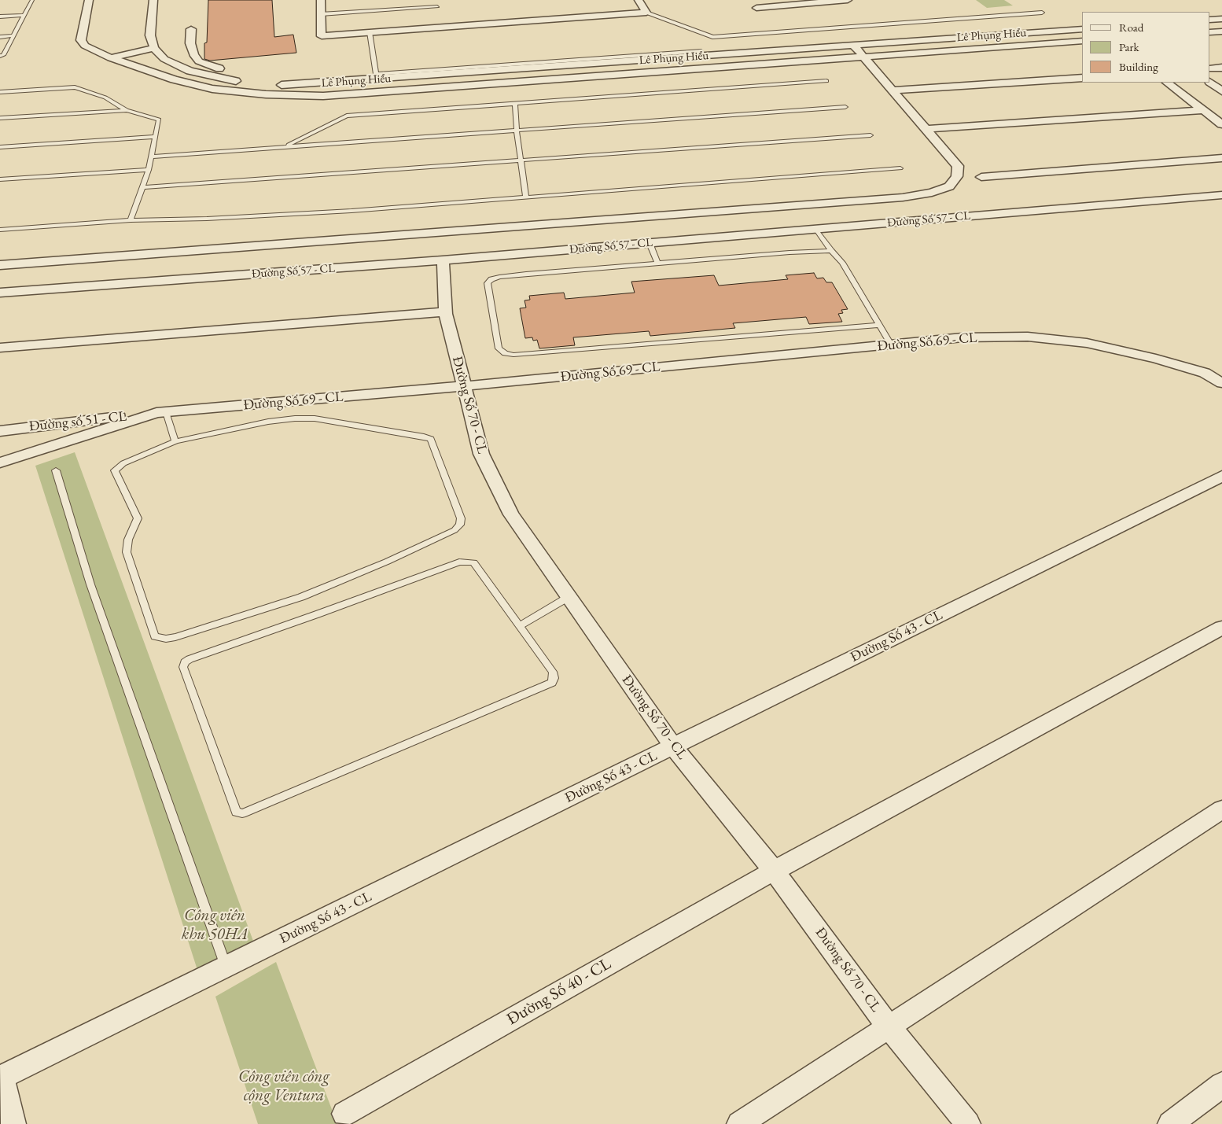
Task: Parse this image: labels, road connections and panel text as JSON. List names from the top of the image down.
{
  "streets": {
    "street": [
      "Lê Phụng Hiểu",
      "Đường Số 57 - CL",
      "Đường Số 69 - CL",
      "Đường Số 70 - CL",
      "Đường số 51 - CL",
      "Đường Số 43 - CL",
      "Đường Số 40 - CL"
    ]
  },
  "crossings": [
    ["Đường Số 57 - CL", "Đường Số 70 - CL"],
    ["Đường Số 69 - CL", "Đường Số 70 - CL"],
    ["Đường Số 69 - CL", "Đường số 51 - CL"],
    ["Đường Số 70 - CL", "Đường Số 43 - CL"],
    ["Đường Số 70 - CL", "Đường Số 40 - CL"]
  ],
  "parks": ["Công viên khu 50HA", "Công viên công cộng Ventura"],
  "legend": ["Road", "Park", "Building"]
}
